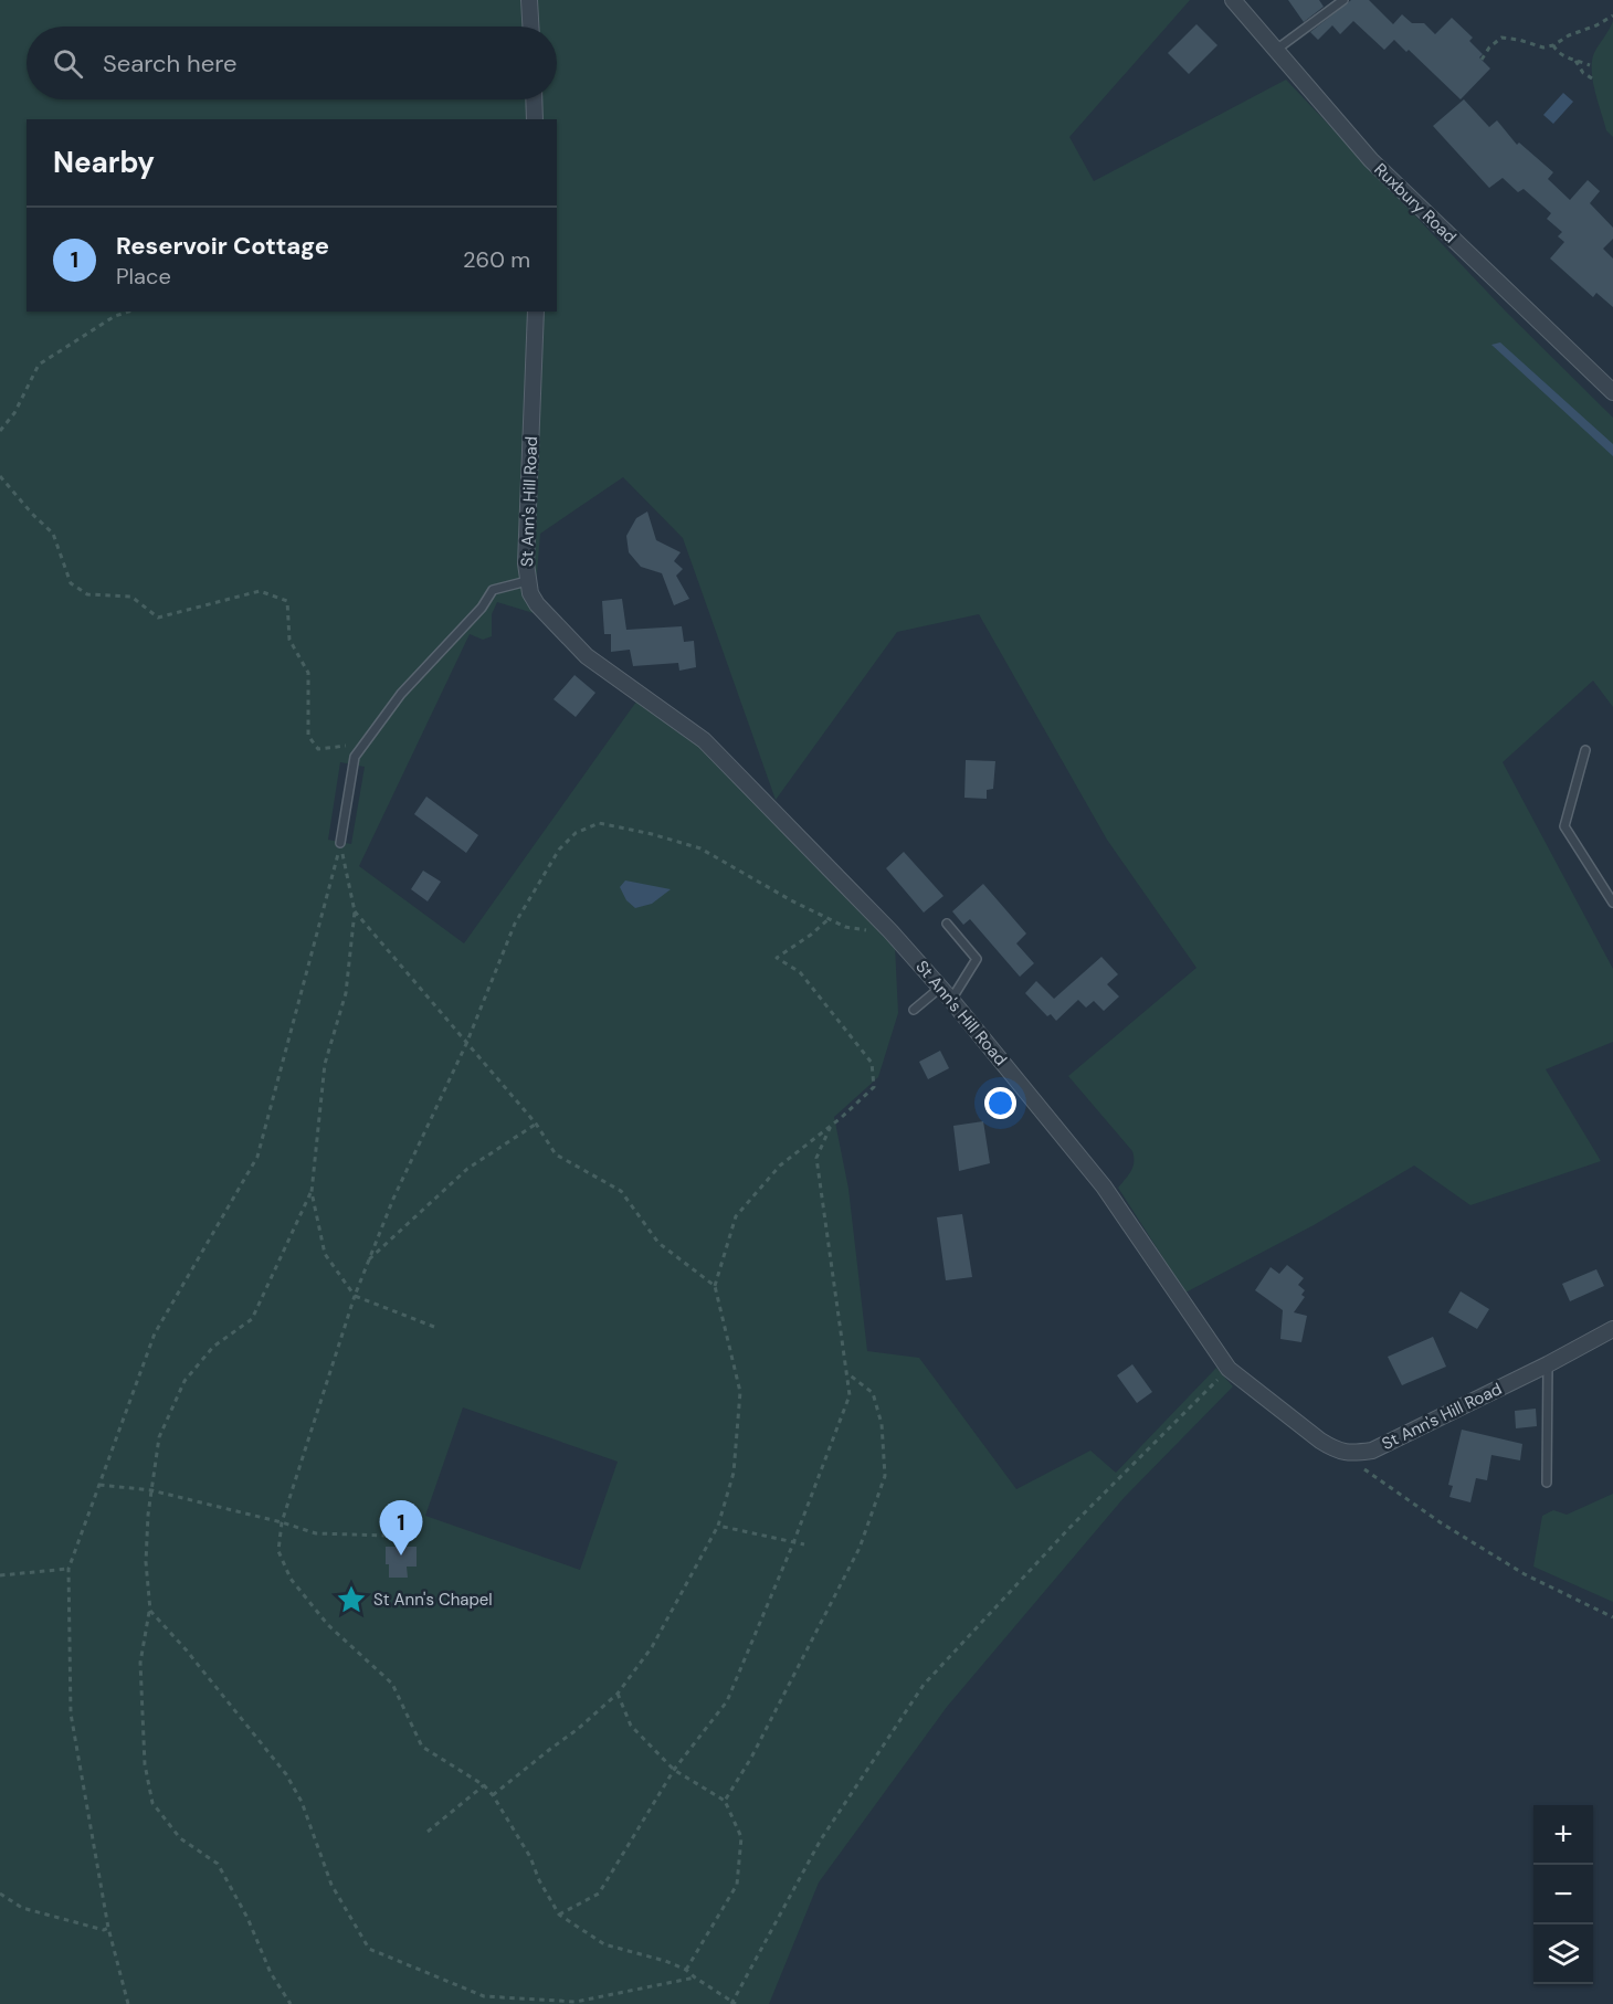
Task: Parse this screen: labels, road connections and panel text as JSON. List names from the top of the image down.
{
  "streets": {
    "street": ["Ruxbury Road", "St Ann's Hill Road"]
  },
  "places": {
    "place": ["St Ann's Chapel"]
  },
  "page": {
    "search": "Search here",
    "heading": "Nearby",
    "list": [
      {
        "mark": "1",
        "name": "Reservoir Cottage",
        "note": "Place",
        "value": "260 m"
      }
    ],
    "pins": "1",
    "map_buttons": ["+", "−"]
  }
}
